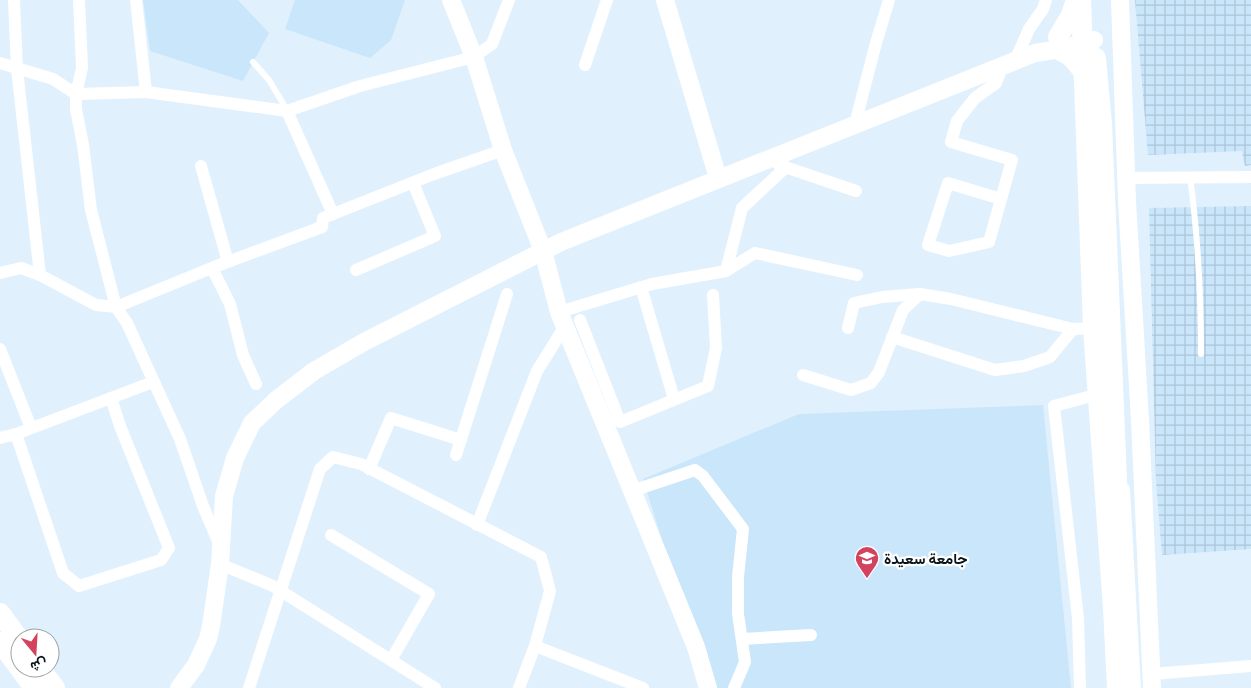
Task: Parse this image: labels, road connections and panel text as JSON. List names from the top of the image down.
{
  "places": {
    "school or university": ["جامعة سعيدة"]
  },
  "north": "bottom"
}
